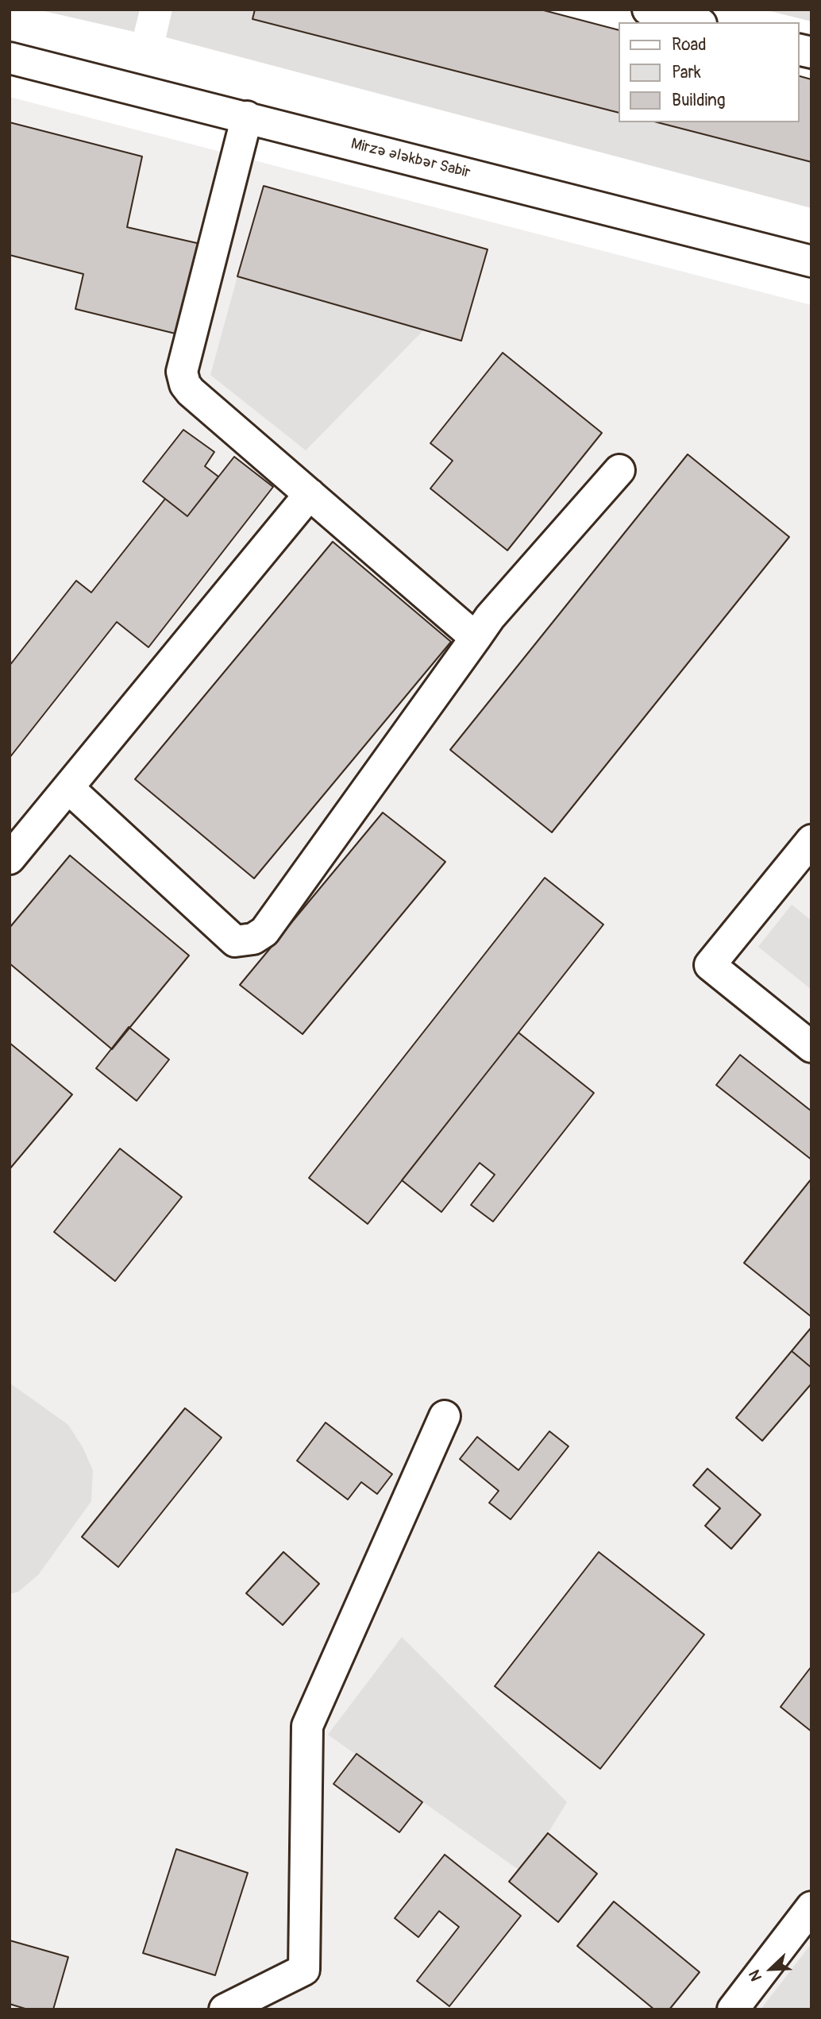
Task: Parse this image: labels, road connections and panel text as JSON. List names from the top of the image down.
{
  "streets": {
    "street": ["Mirzə Ələkbər Sabir"]
  },
  "legend": ["Road", "Park", "Building"],
  "north": "bottom left"
}
